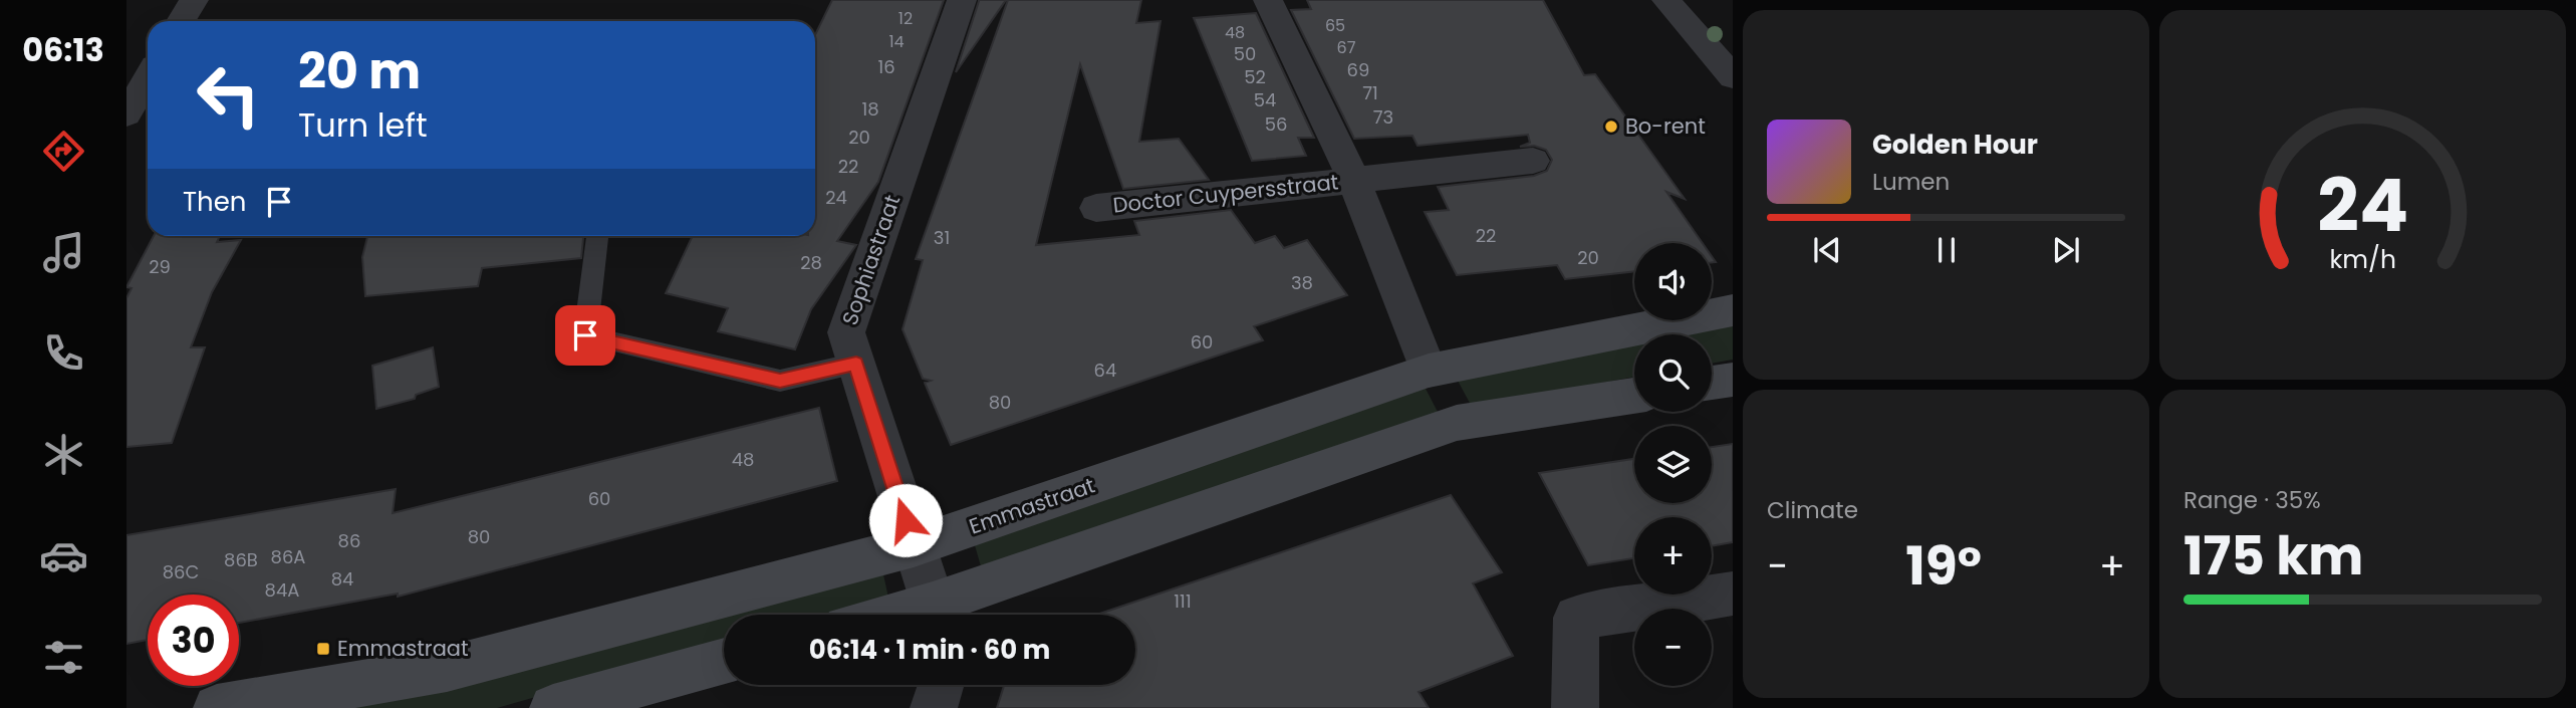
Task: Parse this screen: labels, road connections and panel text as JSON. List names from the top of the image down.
{
  "streets": {
    "street": ["Doctor Cuypersstraat", "Sophiastraat", "Emmastraat"]
  },
  "crossings": [
    ["Doctor Cuypersstraat", "Emmastraat"],
    ["Sophiastraat", "Emmastraat"]
  ],
  "places": {
    "other": ["Bo-rent"],
    "transit": ["Emmastraat"]
  },
  "house_numbers": [
    "12",
    "65",
    "48",
    "14",
    "67",
    "50",
    "16",
    "69",
    "52",
    "71",
    "54",
    "18",
    "73",
    "56",
    "20",
    "22",
    "24",
    "22",
    "31",
    "20",
    "28",
    "29",
    "38",
    "60",
    "64",
    "80",
    "48",
    "60",
    "80",
    "86",
    "86A",
    "86B",
    "86C",
    "84",
    "84A",
    "111"
  ],
  "page": {
    "tabs": "06:13",
    "turn": ["20 m", "Turn left"],
    "song": ["Golden Hour", "Lumen"],
    "then": "Then",
    "map_buttons": ["+", "−"],
    "tile": [
      "Climate",
      ["Range · 35%", "175 km"]
    ],
    "heat": ["−", "19°", "+"],
    "limit": "30",
    "trip": "06:14 · 1 min · 60 m",
    "gauge": ["24", "km/h"]
  }
}
